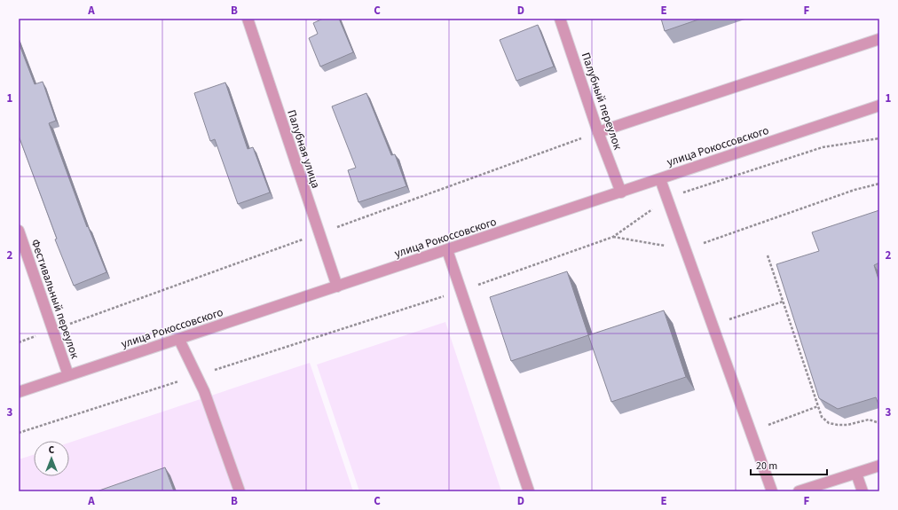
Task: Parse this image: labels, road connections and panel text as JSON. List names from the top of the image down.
{
  "streets": {
    "street": [
      "Палубный переулок",
      "улица Рокоссовского",
      "Палубная улица",
      "Фестивальный переулок"
    ]
  },
  "crossings": [
    ["Палубный переулок", "улица Рокоссовского"],
    ["улица Рокоссовского", "Палубная улица"],
    ["улица Рокоссовского", "Фестивальный переулок"]
  ],
  "scale_bar": "20 m",
  "north": "top",
  "grid": {
    "columns": [
      "A",
      "B",
      "C",
      "D",
      "E",
      "F"
    ],
    "rows": ["1", "2", "3"]
  }
}
